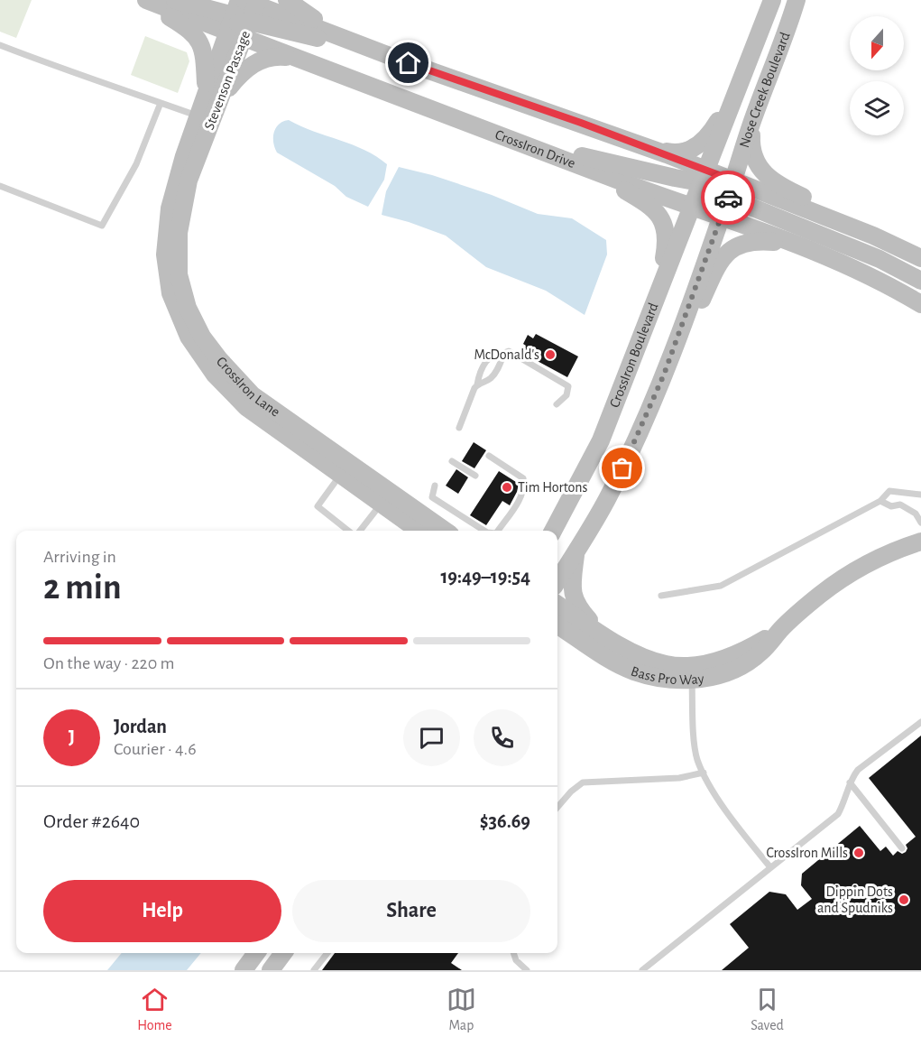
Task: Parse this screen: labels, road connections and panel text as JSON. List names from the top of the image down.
{
  "streets": {
    "main road": [
      "Stevenson Passage",
      "Nose Creek Boulevard",
      "CrossIron Drive",
      "CrossIron Boulevard",
      "CrossIron Lane",
      "Bass Pro Way"
    ]
  },
  "crossings": [
    ["Stevenson Passage", "CrossIron Drive"],
    ["Stevenson Passage", "CrossIron Lane"],
    ["Nose Creek Boulevard", "CrossIron Drive"],
    ["Nose Creek Boulevard", "CrossIron Boulevard"],
    ["CrossIron Drive", "CrossIron Boulevard"]
  ],
  "places": [
    "McDonald's",
    "Tim Hortons",
    "CrossIron Mills",
    "Dippin Dots and Spudniks"
  ],
  "north": "bottom",
  "page": {
    "heading": ["2 min", "Arriving in", "19:49–19:54"],
    "panel": [
      "Jordan",
      "Courier · 4.6",
      "Order #2640",
      "$36.69"
    ],
    "bar": "On the way · 220 m",
    "round": "J",
    "buttons": ["Help", "Share"],
    "tabs": ["Home", "Map", "Saved"]
  }
}
